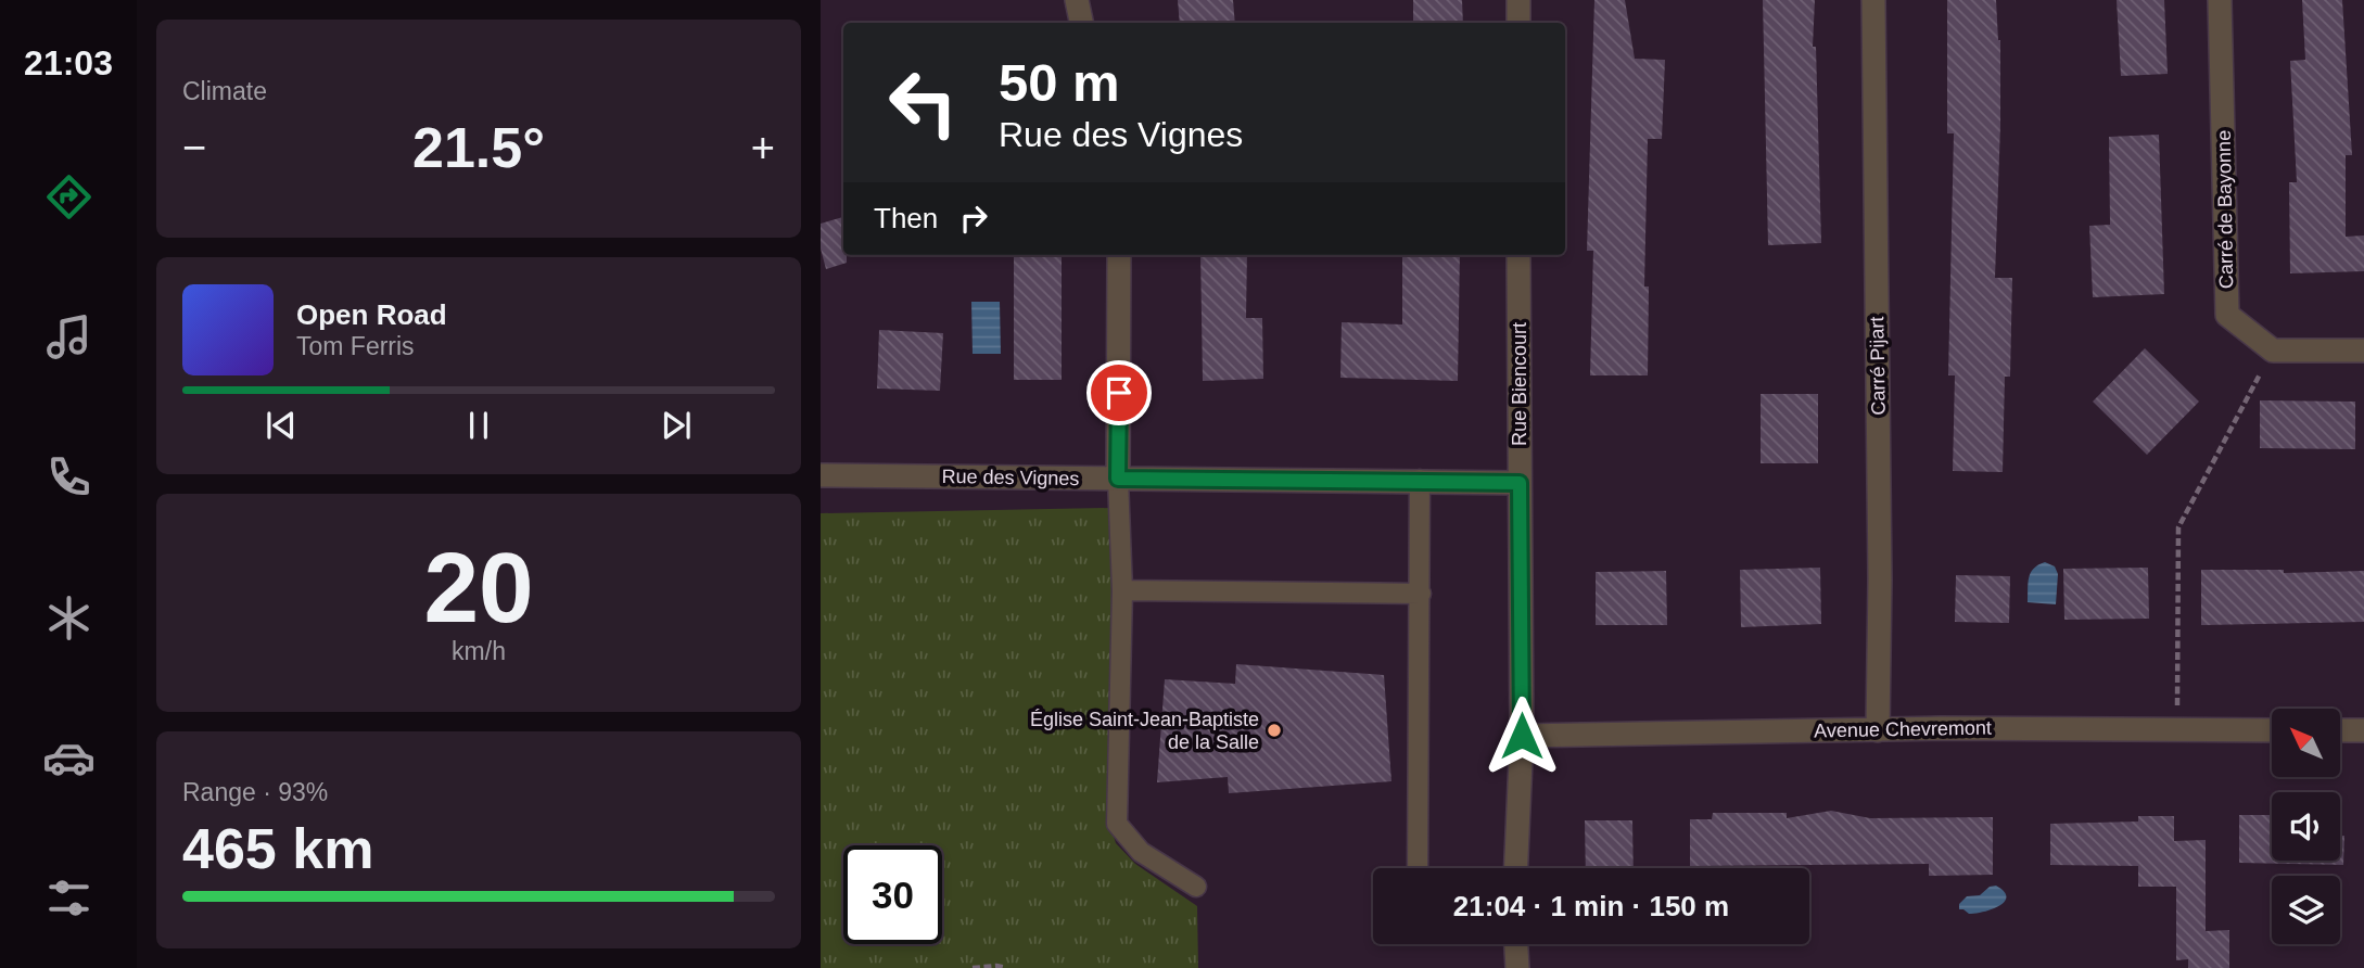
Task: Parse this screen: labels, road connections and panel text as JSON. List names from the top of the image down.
{
  "streets": {
    "street": [
      "Carré de Bayonne",
      "Carré Pijart",
      "Rue Biencourt",
      "Rue des Vignes",
      "Avenue Chevremont"
    ]
  },
  "crossings": [
    ["Carré Pijart", "Avenue Chevremont"],
    ["Rue Biencourt", "Rue des Vignes"],
    ["Rue Biencourt", "Avenue Chevremont"]
  ],
  "places": ["Église Saint-Jean-Baptiste de la Salle"],
  "north": "top left",
  "page": {
    "tabs": "21:03",
    "tile": [
      "Climate",
      ["20", "km/h"],
      ["Range · 93%", "465 km"]
    ],
    "turn": ["50 m", "Rue des Vignes"],
    "heat": ["−", "21.5°", "+"],
    "then": "Then",
    "song": ["Open Road", "Tom Ferris"],
    "limit": "30",
    "trip": "21:04 · 1 min · 150 m"
  }
}
